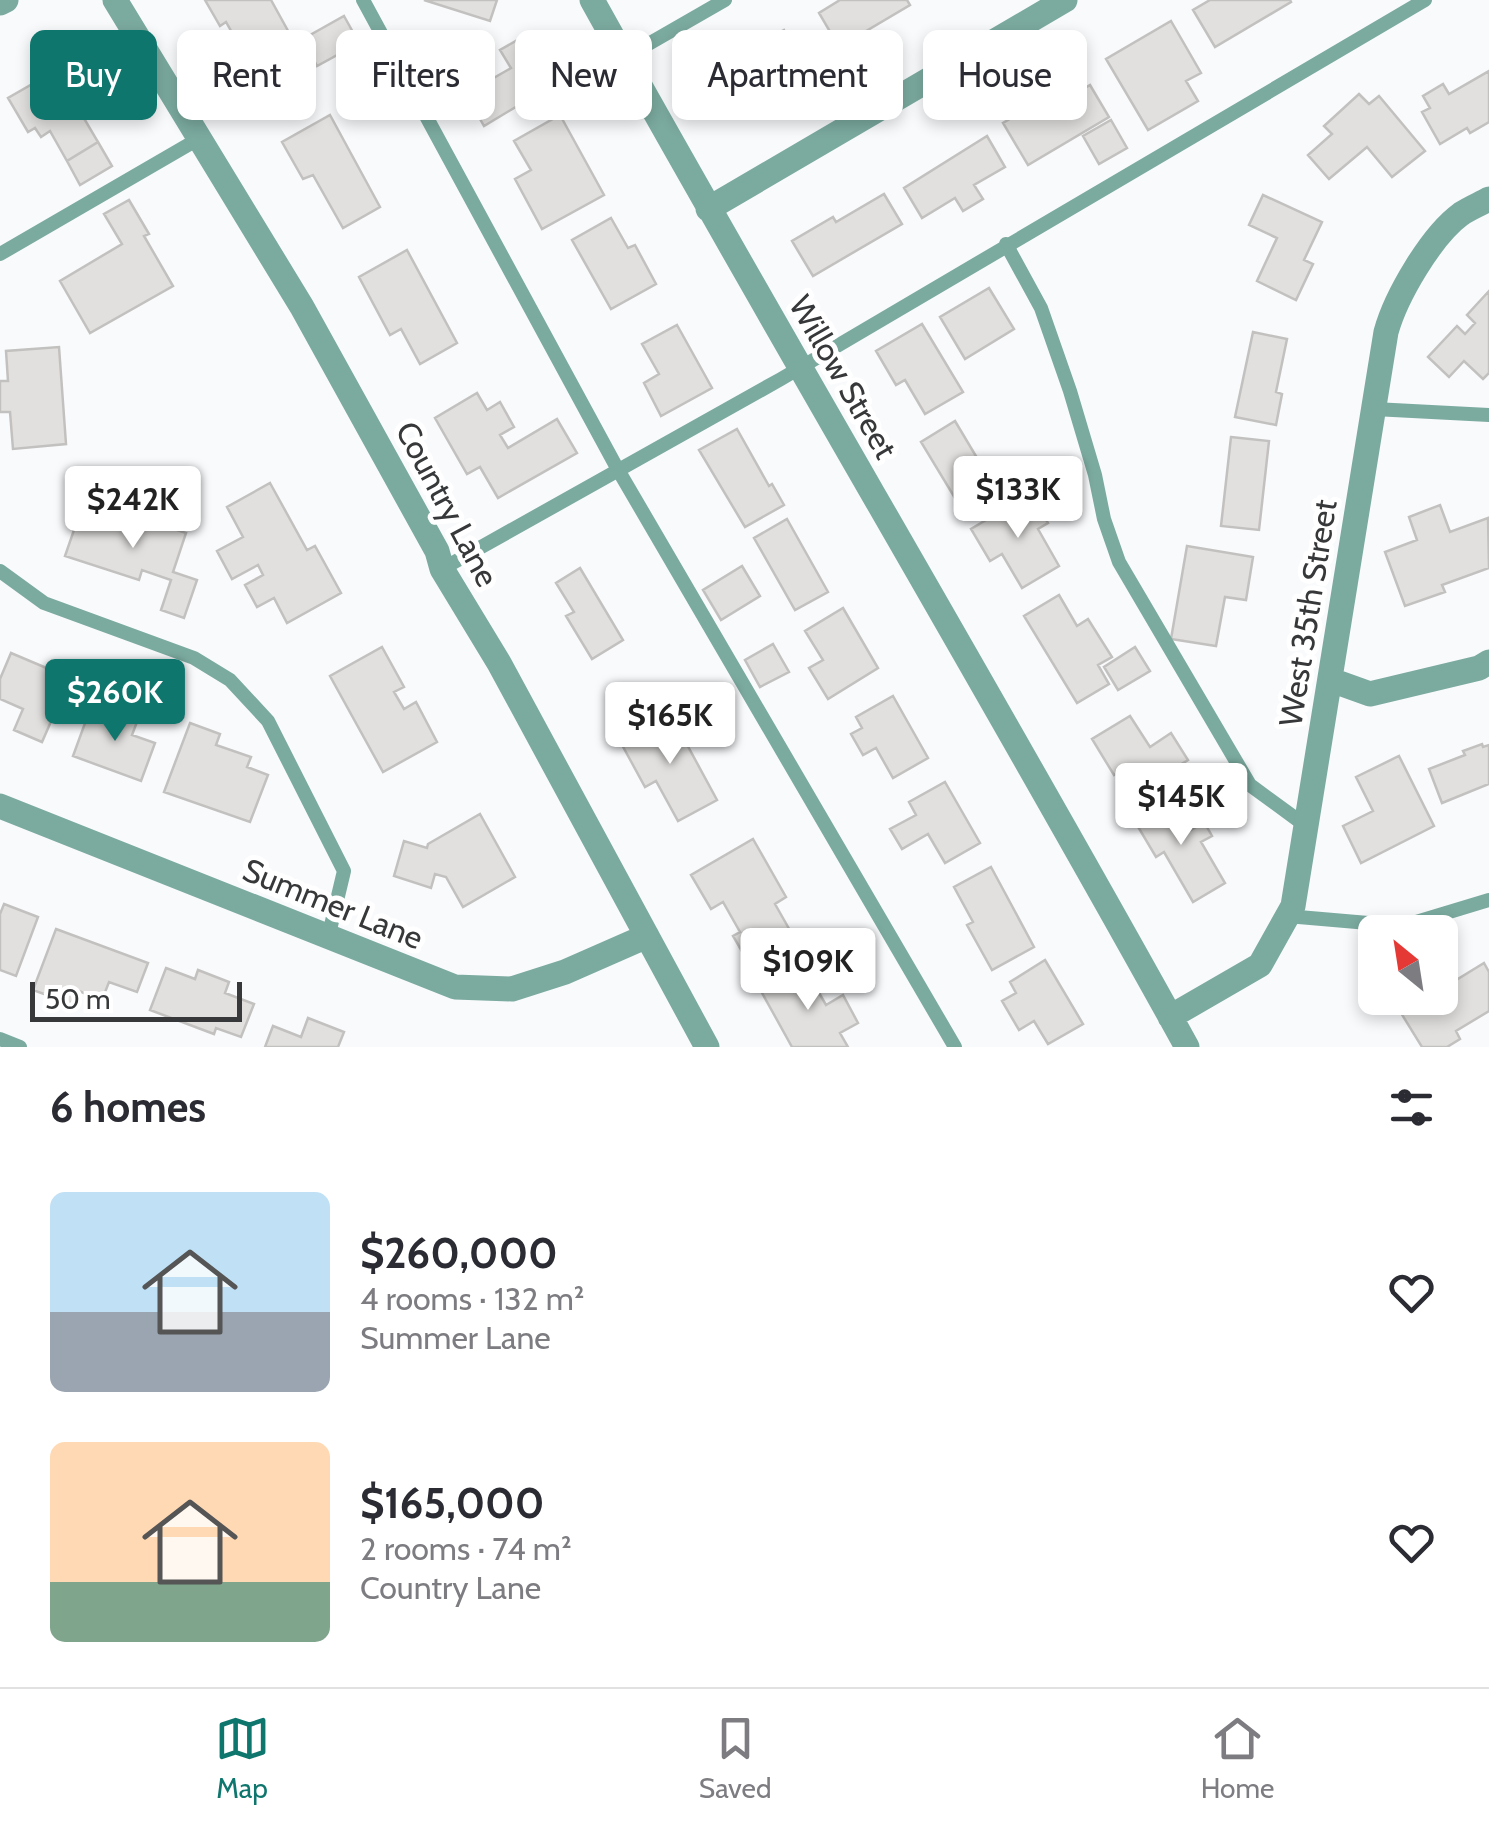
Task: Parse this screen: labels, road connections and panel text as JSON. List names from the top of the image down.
{
  "streets": {
    "street": [
      "Willow Street",
      "Country Lane",
      "West 35th Street",
      "Summer Lane"
    ]
  },
  "crossings": [
    ["Willow Street", "West 35th Street"],
    ["Country Lane", "Summer Lane"]
  ],
  "scale_bar": "50 m",
  "north": "top left",
  "page": {
    "chip": [
      "Buy",
      "Rent",
      "Filters",
      "New",
      "Apartment",
      "House"
    ],
    "price": [
      "$133K",
      "$242K",
      "$260K",
      "$165K",
      "$145K",
      "$109K"
    ],
    "scale": "50 m",
    "heading": "6 homes",
    "list": [
      {
        "name": "$260,000",
        "note": "4 rooms · 132 m² · Summer Lane"
      },
      {
        "name": "$165,000",
        "note": "2 rooms · 74 m² · Country Lane"
      }
    ],
    "tabs": ["Map", "Saved", "Home"]
  }
}
